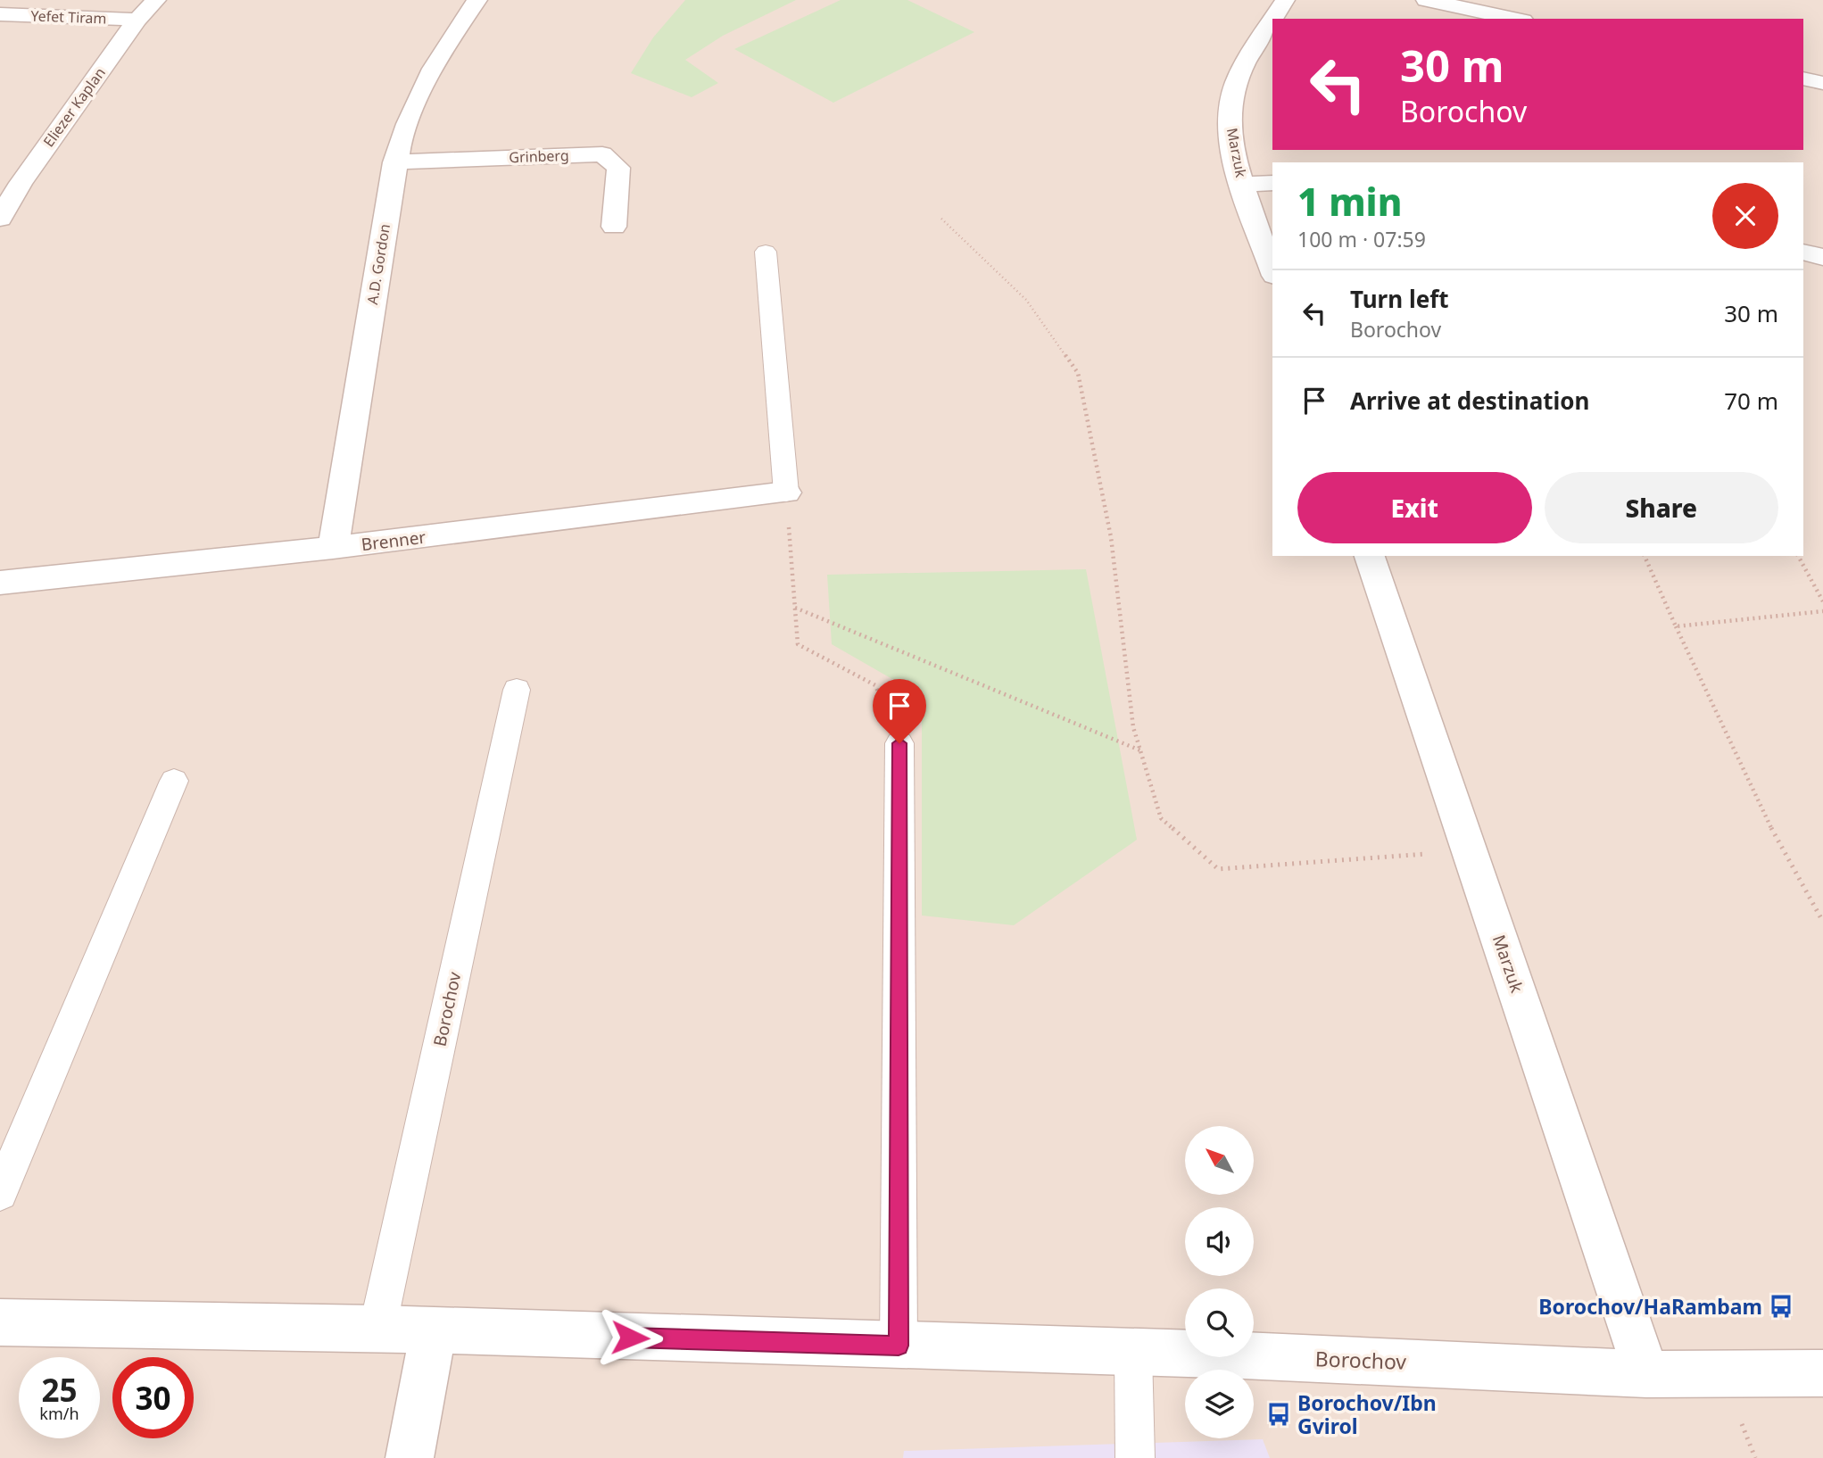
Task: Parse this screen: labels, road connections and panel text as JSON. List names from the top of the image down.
{
  "streets": {
    "street": [
      "Yefet Tiram",
      "Eliezer Kaplan",
      "Marzuk",
      "Grinberg",
      "A.D. Gordon",
      "Brenner",
      "Borochov"
    ]
  },
  "crossings": [
    ["Yefet Tiram", "Eliezer Kaplan"],
    ["Marzuk", "Borochov"],
    ["Grinberg", "A.D. Gordon"],
    ["A.D. Gordon", "Brenner"]
  ],
  "places": {
    "bus stop": ["Borochov/HaRambam", "Borochov/Ibn Gvirol"]
  },
  "north": "top left",
  "page": {
    "turn": ["30 m", "Borochov"],
    "heading": ["1 min", "100 m · 07:59"],
    "list": [
      {
        "name": "Turn left",
        "note": "Borochov",
        "value": "30 m"
      },
      {
        "name": "Arrive at destination",
        "value": "70 m"
      }
    ],
    "buttons": ["Exit", "Share"],
    "speed": "25 km/h",
    "limit": "30"
  }
}
